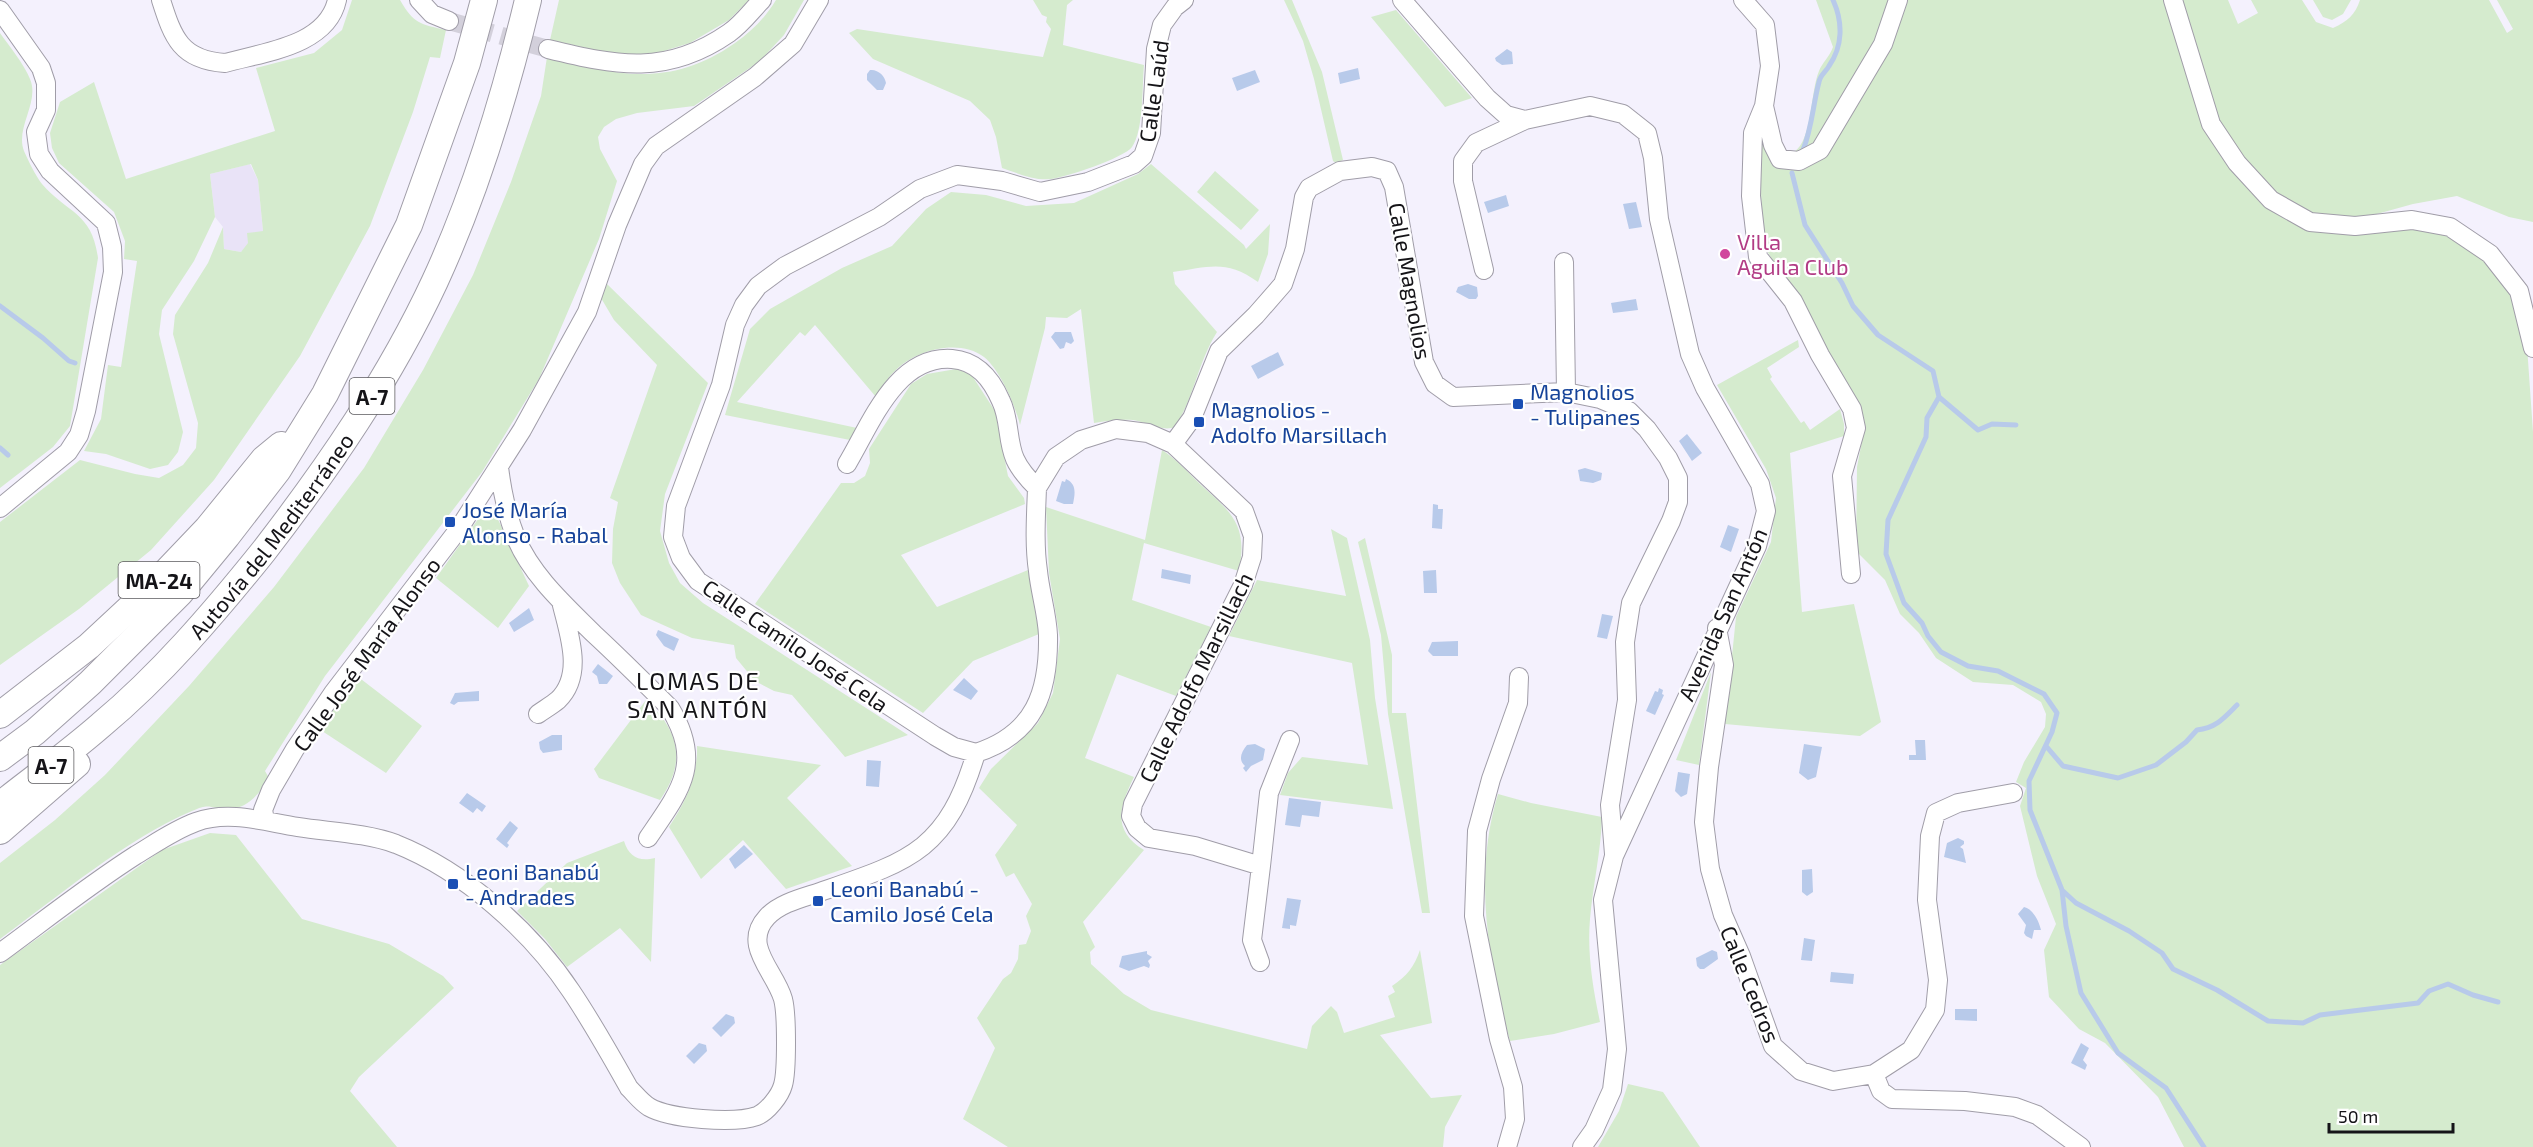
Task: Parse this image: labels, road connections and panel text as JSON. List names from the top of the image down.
{
  "streets": {
    "highway": ["A-7", "Autovía del Mediterráneo", "MA-24"],
    "street": [
      "Calle Laúd",
      "Calle Magnolios",
      "Avenida San Antón",
      "Calle Camilo José Cela",
      "Calle José María Alonso",
      "Calle Adolfo Marsillach",
      "Calle Cedros"
    ]
  },
  "crossings": [
    ["Calle Laúd", "Calle Camilo José Cela"],
    ["Calle Magnolios", "Avenida San Antón"],
    ["Calle Magnolios", "Calle Adolfo Marsillach"],
    ["Autovía del Mediterráneo", "MA-24"],
    ["Avenida San Antón", "Calle Cedros"]
  ],
  "districts": ["LOMAS DE SAN ANTÓN"],
  "places": {
    "other": ["Villa Aguila Club"],
    "transit": [
      "Magnolios - Tulipanes",
      "Magnolios - Adolfo Marsillach",
      "José María Alonso - Rabal",
      "Leoni Banabú - Andrades",
      "Leoni Banabú - Camilo José Cela"
    ]
  },
  "scale_bar": "50 m"
}
